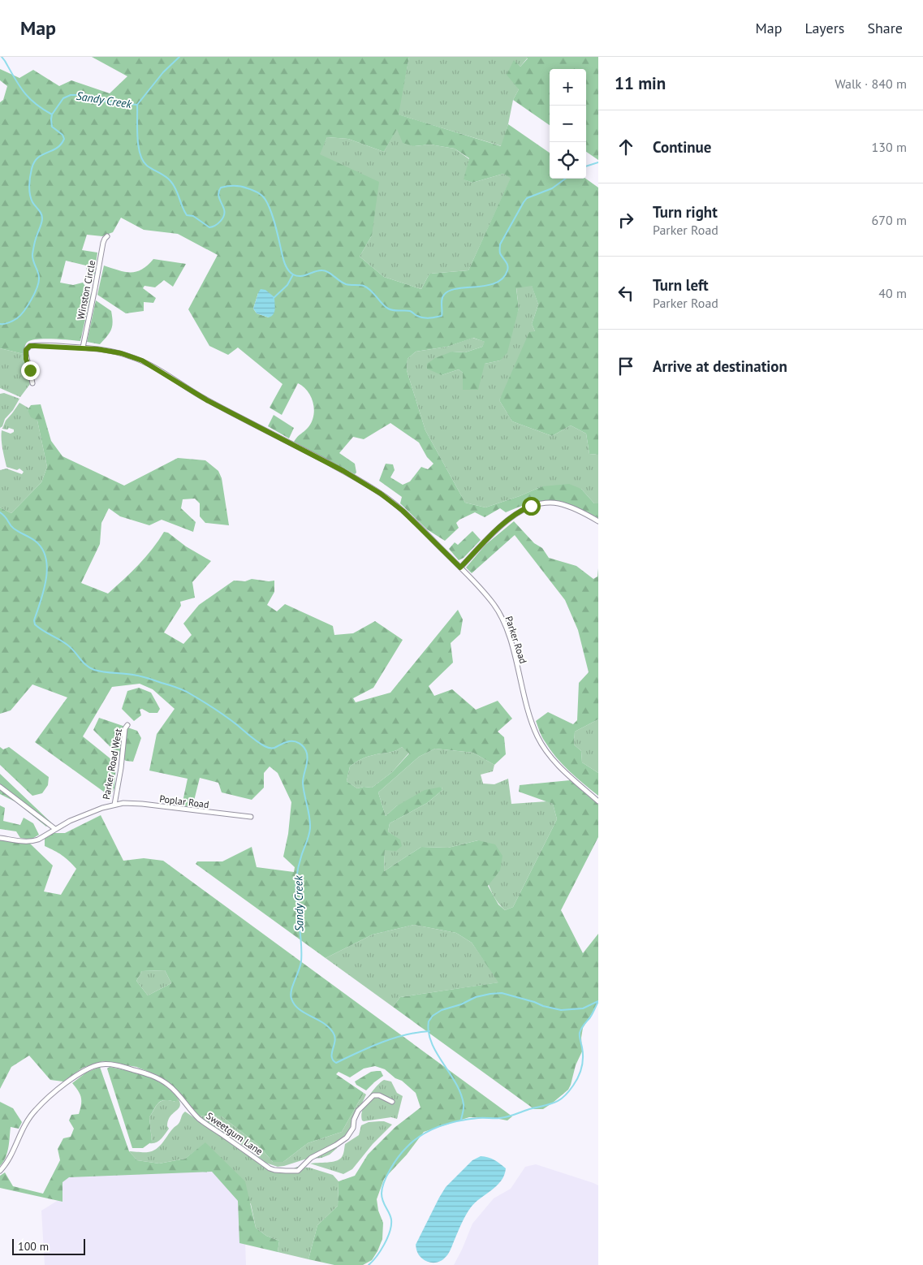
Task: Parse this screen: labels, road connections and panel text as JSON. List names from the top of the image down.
{
  "streets": {
    "street": [
      "Winston Circle",
      "Parker Road",
      "Parker Road West",
      "Poplar Road",
      "Sweetgum Lane"
    ]
  },
  "crossings": [
    ["Winston Circle", "Parker Road"],
    ["Parker Road West", "Poplar Road"]
  ],
  "water": ["Sandy Creek"],
  "scale_bar": "100 m",
  "page": {
    "header": "Map",
    "nav": ["Map", "Layers", "Share"],
    "heading": ["11 min", "Walk · 840 m"],
    "map_buttons": ["+", "−"],
    "list": [
      ["Continue", "130 m"],
      ["Turn right", "Parker Road", "670 m"],
      ["Turn left", "Parker Road", "40 m"],
      "Arrive at destination"
    ],
    "scale": "100 m"
  }
}
